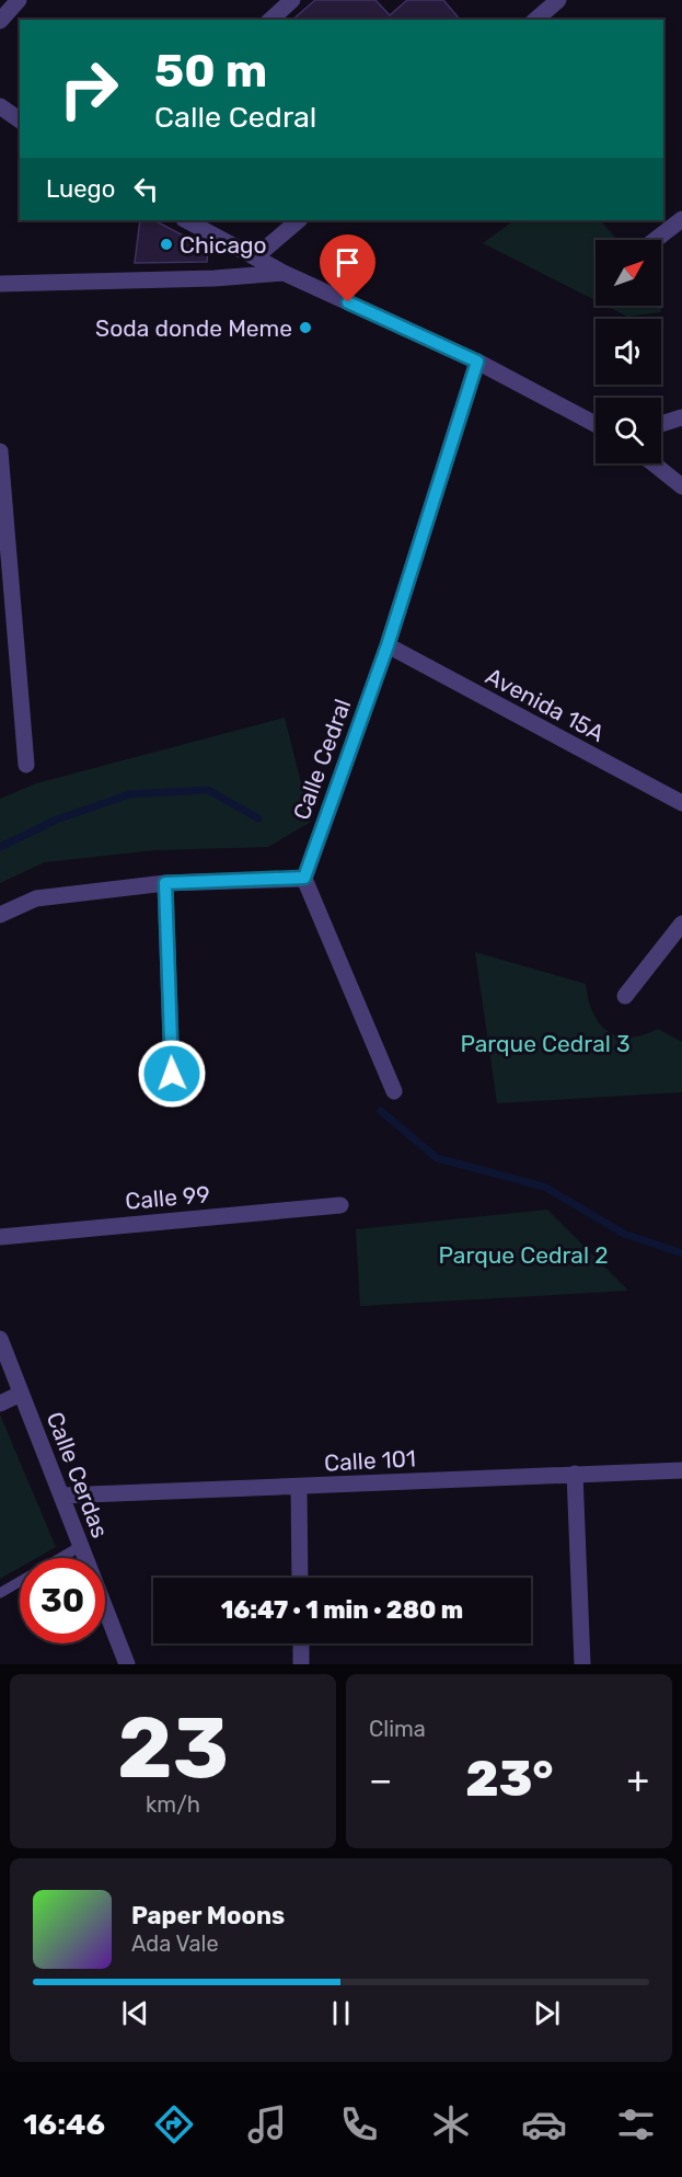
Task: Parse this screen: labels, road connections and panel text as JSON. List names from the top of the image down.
{
  "streets": {
    "street": [
      "Avenida 15A",
      "Calle Cedral",
      "Calle 99",
      "Calle 101",
      "Calle Cerdas"
    ]
  },
  "crossings": [
    ["Avenida 15A", "Calle Cedral"],
    ["Calle 101", "Calle Cerdas"]
  ],
  "parks": ["Parque Cedral 3", "Parque Cedral 2"],
  "places": ["Chicago", "Soda donde Meme"],
  "north": "top right",
  "page": {
    "turn": ["50 m", "Calle Cedral"],
    "then": "Luego",
    "limit": "30",
    "trip": "16:47 · 1 min · 280 m",
    "tile": [
      ["23", "km/h"],
      "Clima"
    ],
    "heat": ["−", "23°", "+"],
    "song": ["Paper Moons", "Ada Vale"],
    "tabs": "16:46"
  }
}
